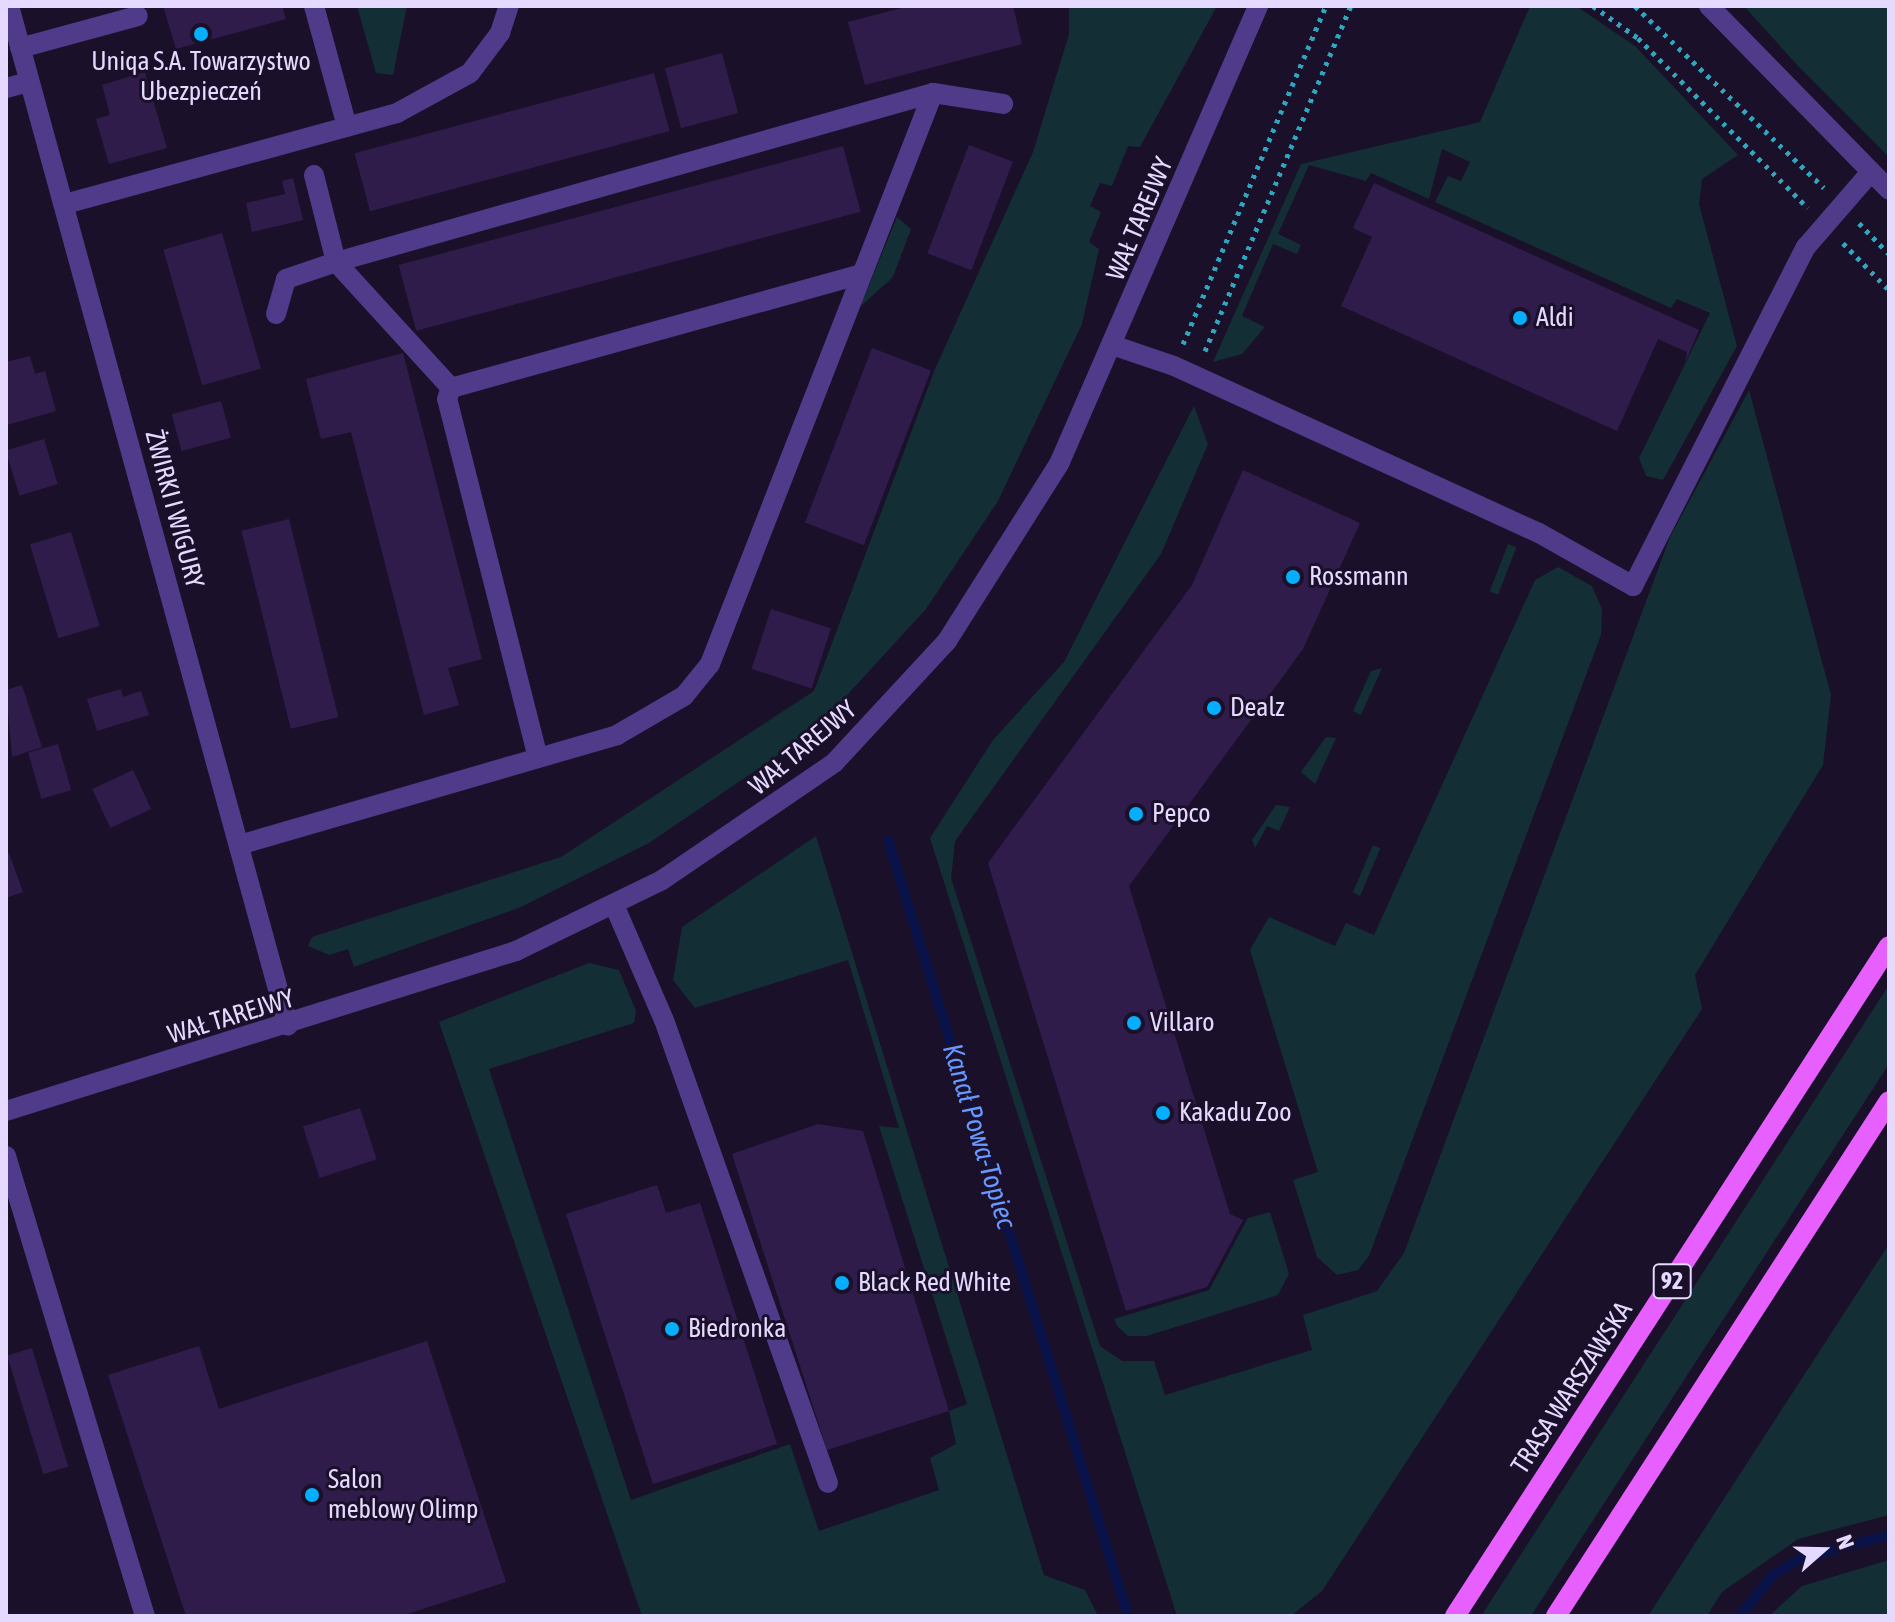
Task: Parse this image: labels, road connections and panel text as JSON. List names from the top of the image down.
{
  "streets": {
    "main road": ["92", "TRASA WARSZAWSKA"],
    "street": ["WAŁ TAREJWY", "ŻWIRKI I WIGURY"]
  },
  "crossings": [
    ["WAŁ TAREJWY", "ŻWIRKI I WIGURY"]
  ],
  "water": ["Kanał Powa-Topiec"],
  "places": [
    "Uniqa S.A. Towarzystwo Ubezpieczeń",
    "Aldi",
    "Rossmann",
    "Dealz",
    "Pepco",
    "Villaro",
    "Kakadu Zoo",
    "Black Red White",
    "Biedronka",
    "Salon meblowy Olimp"
  ],
  "north": "right"
}
